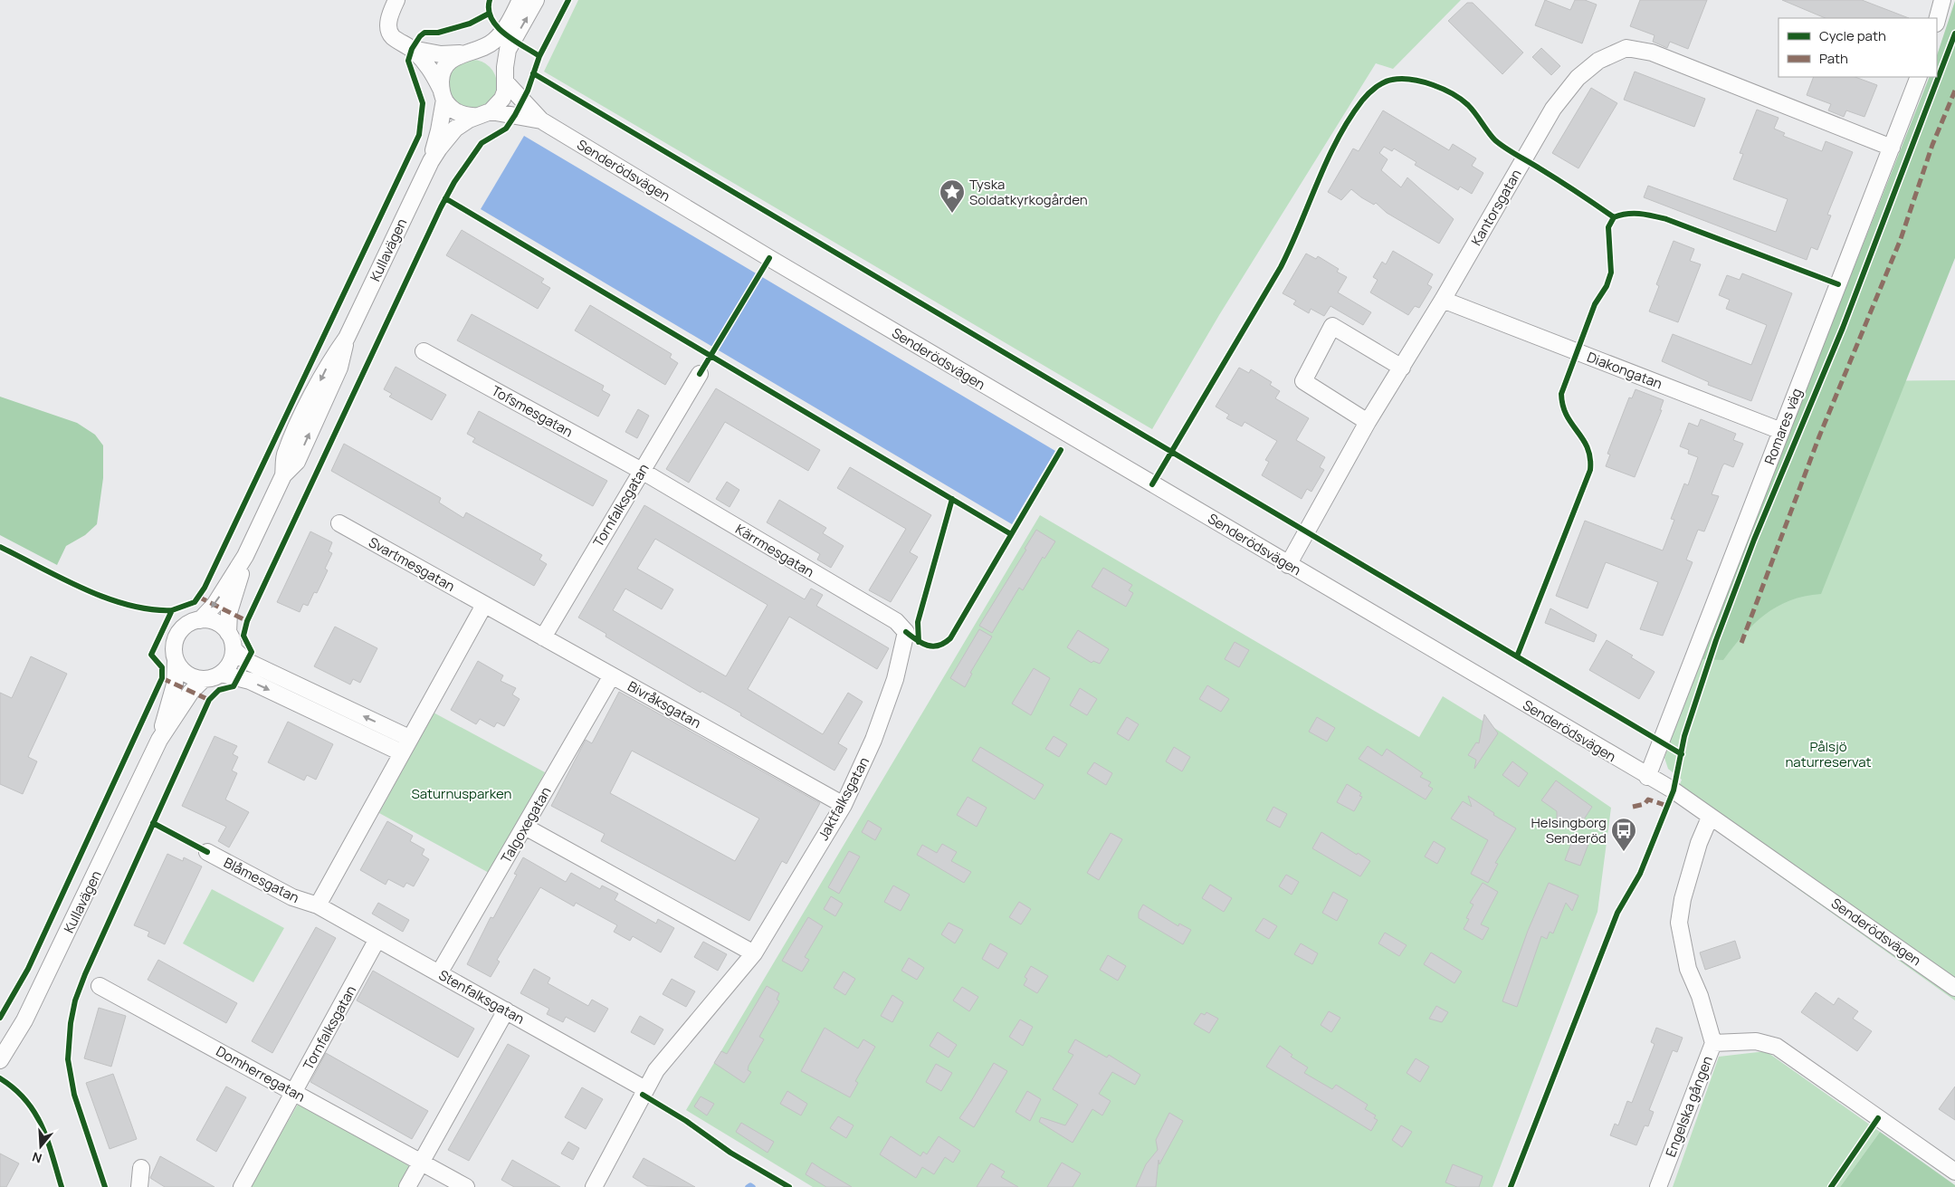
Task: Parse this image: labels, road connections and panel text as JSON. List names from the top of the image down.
{
  "streets": {
    "street": [
      "Senderödsvägen",
      "Kantorsgatan",
      "Kullavägen",
      "Diakongatan",
      "Tofsmesgatan",
      "Romares väg",
      "Tornfalksgatan",
      "Kärrmesgatan",
      "Svartmesgatan",
      "Bivråksgatan",
      "Jaktfalksgatan",
      "Talgoxegatan",
      "Blåmesgatan",
      "Stenfalksgatan",
      "Domherregatan",
      "Engelska gången"
    ]
  },
  "crossings": [
    ["Senderödsvägen", "Kantorsgatan"],
    ["Senderödsvägen", "Kullavägen"],
    ["Senderödsvägen", "Romares väg"],
    ["Senderödsvägen", "Engelska gången"],
    ["Kantorsgatan", "Diakongatan"],
    ["Kantorsgatan", "Romares väg"],
    ["Diakongatan", "Romares väg"],
    ["Tofsmesgatan", "Tornfalksgatan"],
    ["Tofsmesgatan", "Kärrmesgatan"],
    ["Tornfalksgatan", "Kärrmesgatan"],
    ["Tornfalksgatan", "Bivråksgatan"],
    ["Tornfalksgatan", "Stenfalksgatan"],
    ["Tornfalksgatan", "Domherregatan"],
    ["Kärrmesgatan", "Jaktfalksgatan"],
    ["Svartmesgatan", "Bivråksgatan"],
    ["Bivråksgatan", "Jaktfalksgatan"],
    ["Bivråksgatan", "Talgoxegatan"],
    ["Jaktfalksgatan", "Stenfalksgatan"],
    ["Talgoxegatan", "Stenfalksgatan"],
    ["Blåmesgatan", "Stenfalksgatan"]
  ],
  "parks": ["Pålsjö naturreservat", "Saturnusparken"],
  "places": {
    "place": ["Tyska Soldatkyrkogården"],
    "bus stop": ["Helsingborg Senderöd"]
  },
  "legend": ["Cycle path", "Path"],
  "north": "bottom"
}
